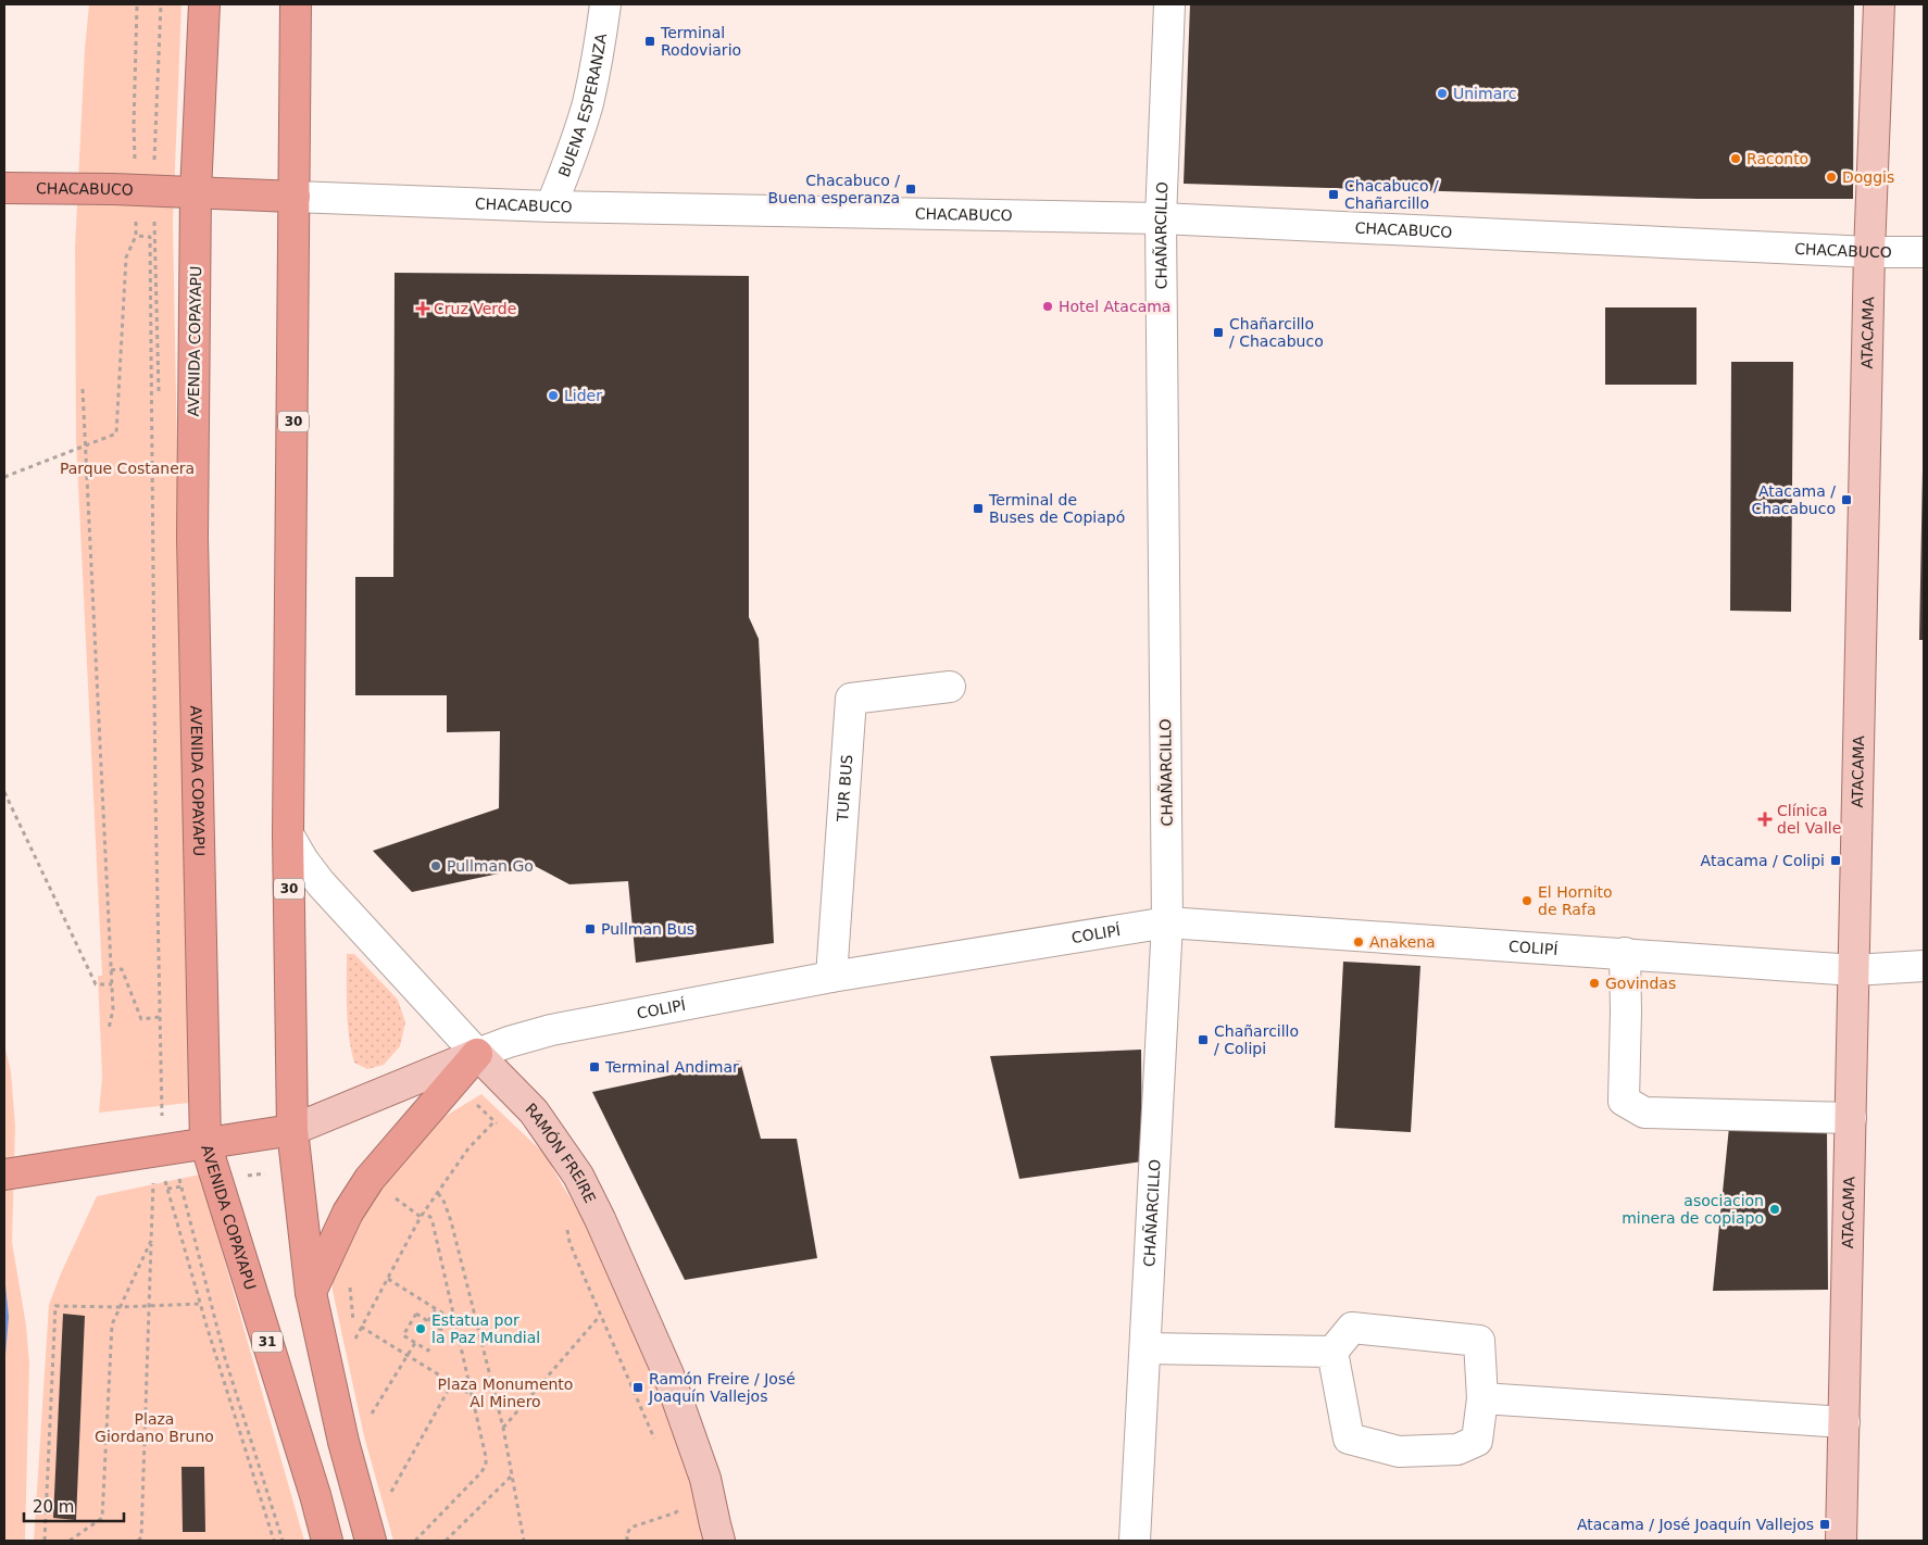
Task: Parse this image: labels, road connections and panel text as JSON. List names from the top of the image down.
{
  "streets": {
    "highway": [
      "CHACABUCO",
      "AVENIDA COPAYAPU",
      "30",
      "31"
    ],
    "main road": ["ATACAMA", "COLIPÍ", "RAMÓN FREIRE"],
    "street": ["BUENA ESPERANZA", "CHAÑARCILLO", "TUR BUS"]
  },
  "crossings": [
    ["BUENA ESPERANZA", "CHACABUCO"],
    ["CHACABUCO", "CHAÑARCILLO"],
    ["CHACABUCO", "ATACAMA"],
    ["CHACABUCO", "AVENIDA COPAYAPU"],
    ["CHACABUCO", "30"],
    ["CHAÑARCILLO", "COLIPÍ"],
    ["ATACAMA", "COLIPÍ"],
    ["30", "COLIPÍ"],
    ["30", "RAMÓN FREIRE"],
    ["TUR BUS", "COLIPÍ"],
    ["COLIPÍ", "RAMÓN FREIRE"]
  ],
  "parks": ["Parque Costanera", "Plaza Monumento Al Minero", "Plaza Giordano Bruno"],
  "places": {
    "transit": [
      "Terminal Rodoviario",
      "Chacabuco / Buena esperanza",
      "Chacabuco / Chañarcillo",
      "Chañarcillo / Chacabuco",
      "Atacama / Chacabuco",
      "Terminal de Buses de Copiapó",
      "Atacama / Colipi",
      "Pullman Bus",
      "Chañarcillo / Colipi",
      "Terminal Andimar",
      "Ramón Freire / José Joaquín Vallejos",
      "Atacama / José Joaquín Vallejos"
    ],
    "other": [
      "Unimarc",
      "Raconto",
      "Doggis",
      "Hotel Atacama",
      "Lider",
      "Pullman Go",
      "El Hornito de Rafa",
      "Anakena",
      "Govindas",
      "asociacion minera de copiapo",
      "Estatua por la Paz Mundial"
    ],
    "health": ["Cruz Verde", "Clínica del Valle"]
  },
  "scale_bar": "20 m"
}
